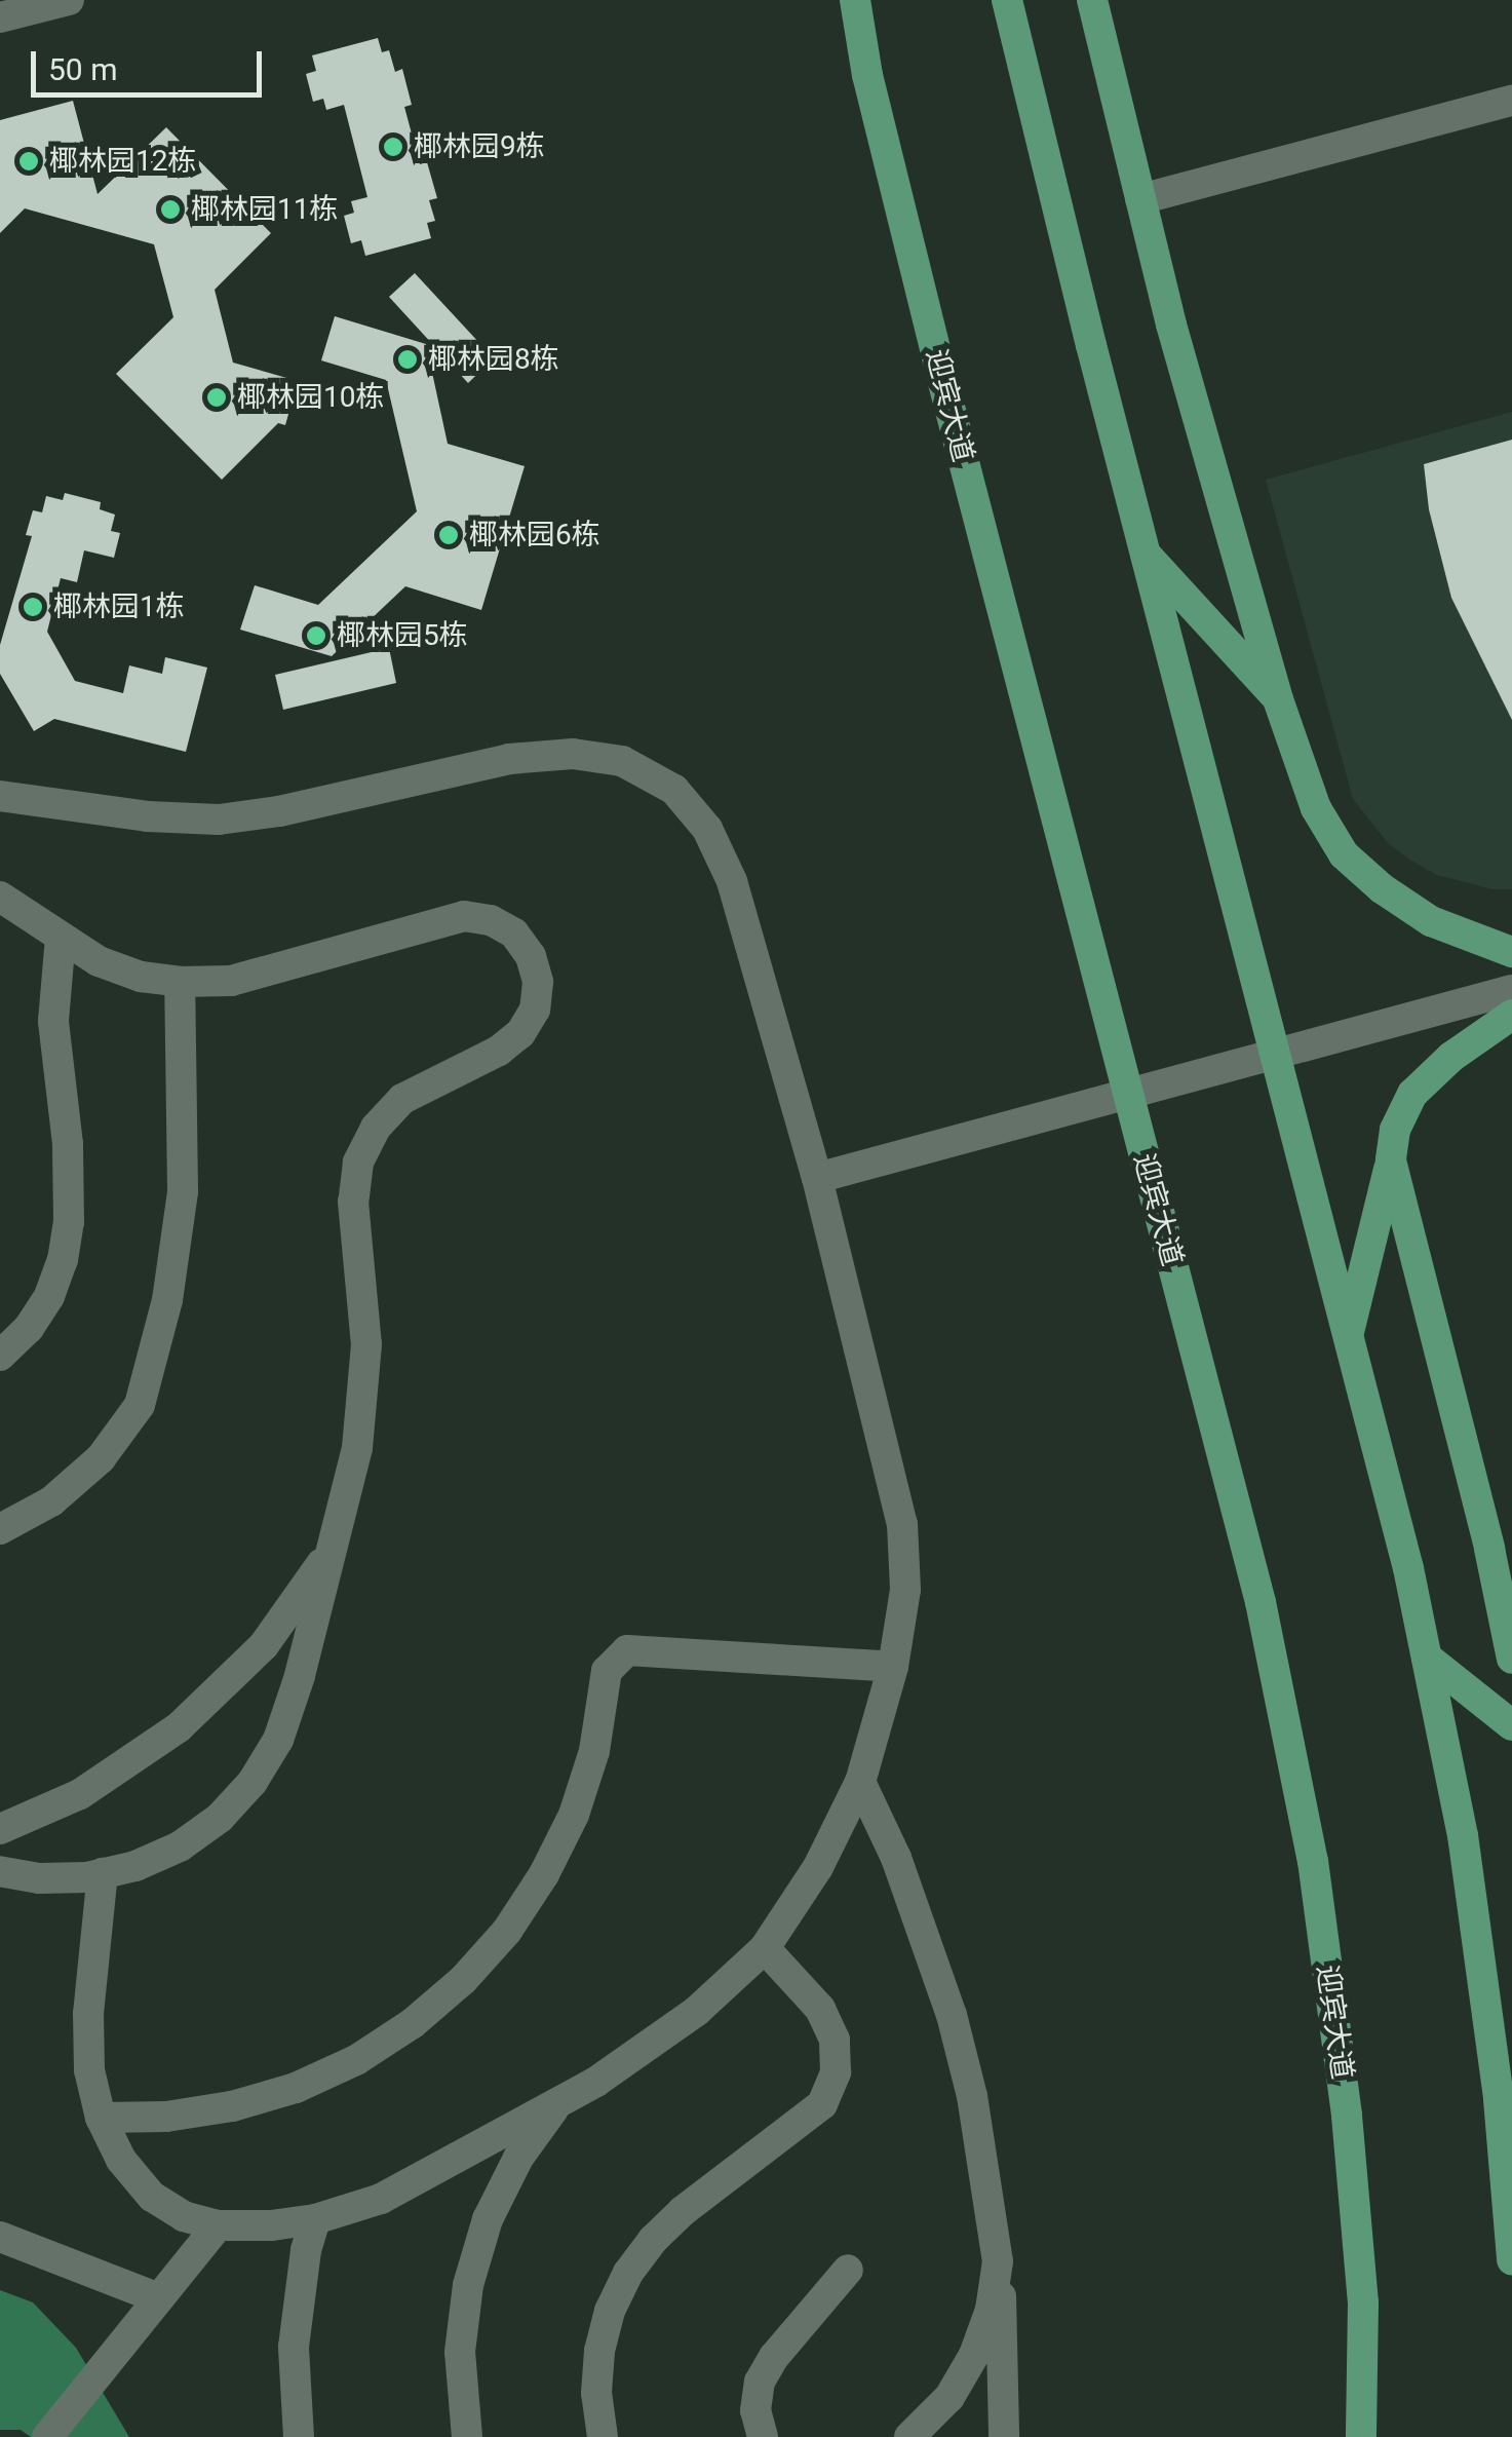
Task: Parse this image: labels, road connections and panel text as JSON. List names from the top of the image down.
{
  "streets": {
    "main road": ["迎宾大道"]
  },
  "places": [
    "椰林园9栋",
    "椰林园12栋",
    "椰林园11栋",
    "椰林园8栋",
    "椰林园10栋",
    "椰林园6栋",
    "椰林园1栋",
    "椰林园5栋"
  ],
  "scale_bar": "50 m"
}
